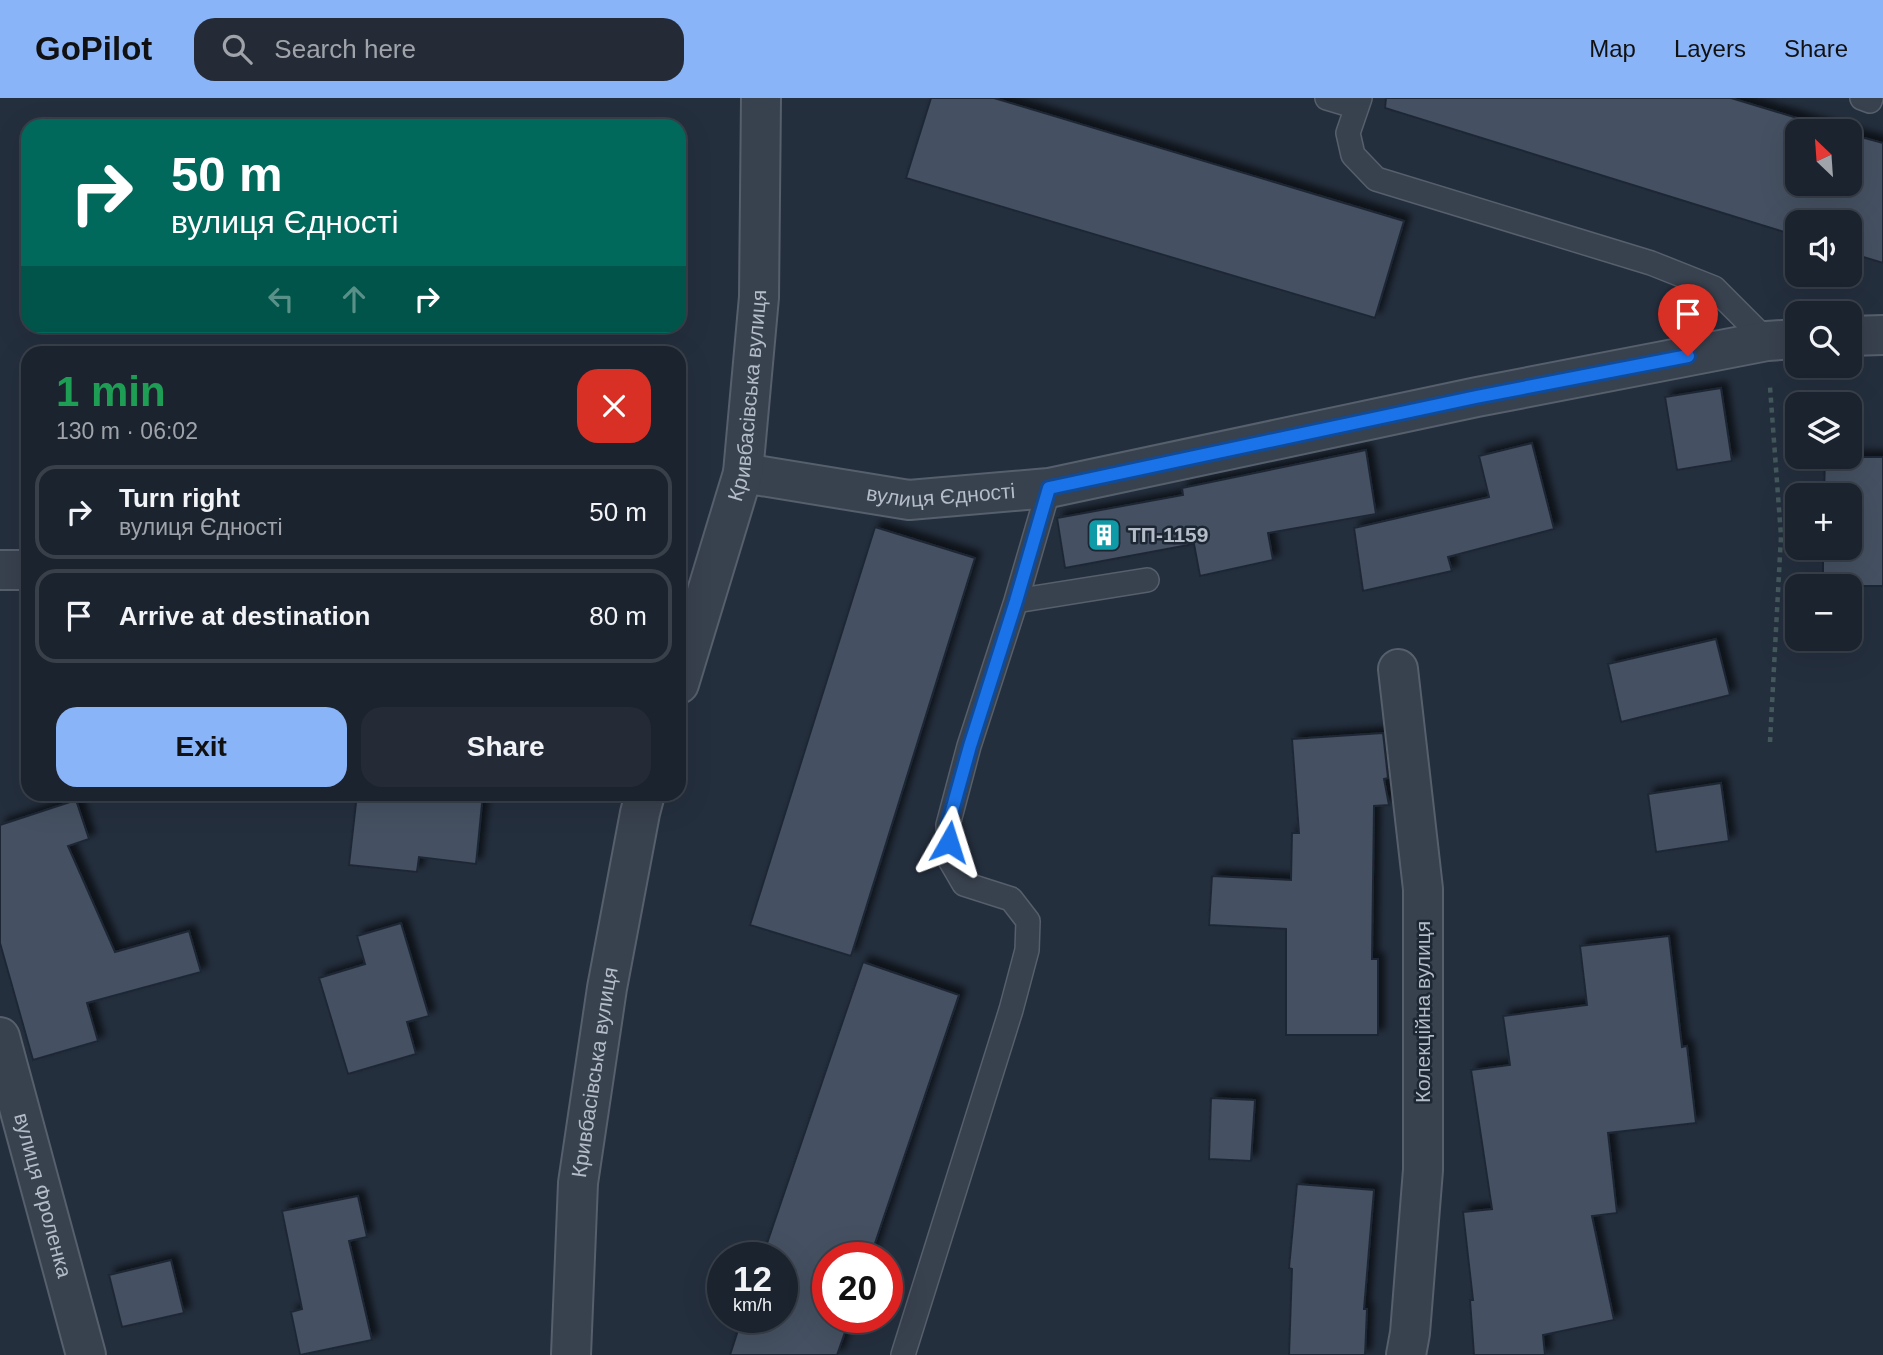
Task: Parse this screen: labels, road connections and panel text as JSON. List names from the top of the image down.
{
  "streets": {
    "street": [
      "Кривбасівська вулиця",
      "вулиця Єдності",
      "Колекційна вулиця",
      "вулиця Фроленка"
    ]
  },
  "crossings": [
    ["Кривбасівська вулиця", "вулиця Єдності"]
  ],
  "places": {
    "building": ["ТП-1159"]
  },
  "north": "top left",
  "page": {
    "header": "GoPilot",
    "search": "Search here",
    "nav": ["Map", "Layers", "Share"],
    "map_buttons": ["+", "−"],
    "turn": ["50 m", "вулиця Єдності"],
    "heading": ["1 min", "130 m · 06:02"],
    "list": [
      {
        "name": "Turn right",
        "note": "вулиця Єдності",
        "value": "50 m"
      },
      {
        "name": "Arrive at destination",
        "value": "80 m"
      }
    ],
    "buttons": ["Exit", "Share"],
    "speed": "12 km/h",
    "limit": "20"
  }
}
